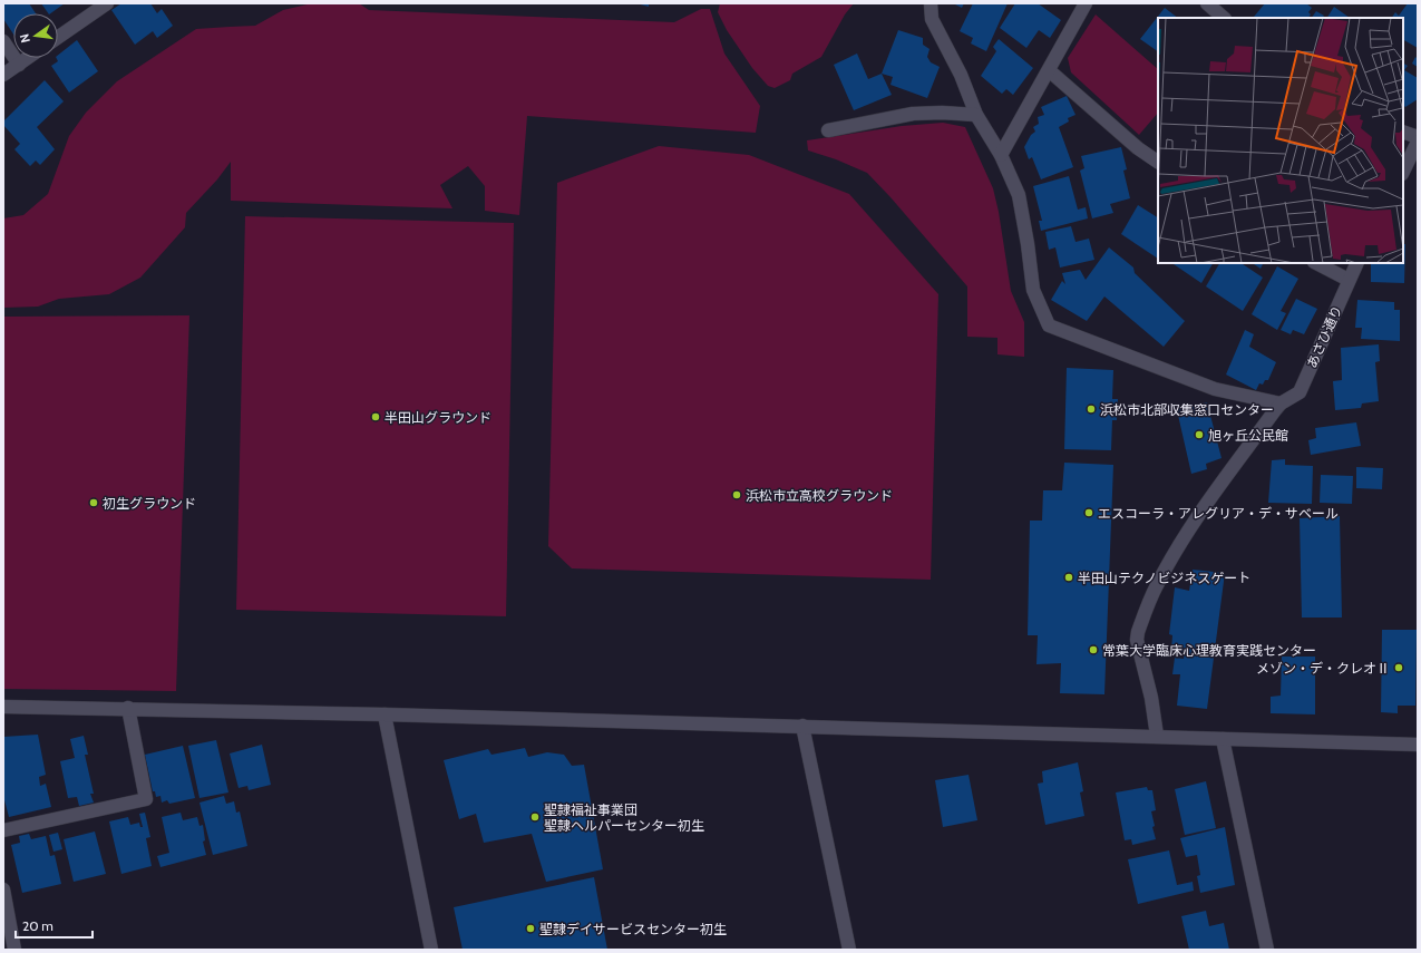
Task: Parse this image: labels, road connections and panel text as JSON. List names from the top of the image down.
{
  "streets": {
    "street": ["あさひ通り"]
  },
  "places": [
    "浜松市北部収集窓口センター",
    "半田山グラウンド",
    "旭ヶ丘公民館",
    "浜松市立高校グラウンド",
    "初生グラウンド",
    "エスコーラ・アレグリア・デ・サベール",
    "半田山テクノビジネスゲート",
    "常葉大学臨床心理教育実践センター",
    "メゾン・デ・クレオⅡ",
    "聖隷福祉事業団 聖隷ヘルパーセンター初生",
    "聖隷デイサービスセンター初生"
  ],
  "scale_bar": "20 m",
  "north": "left"
}
